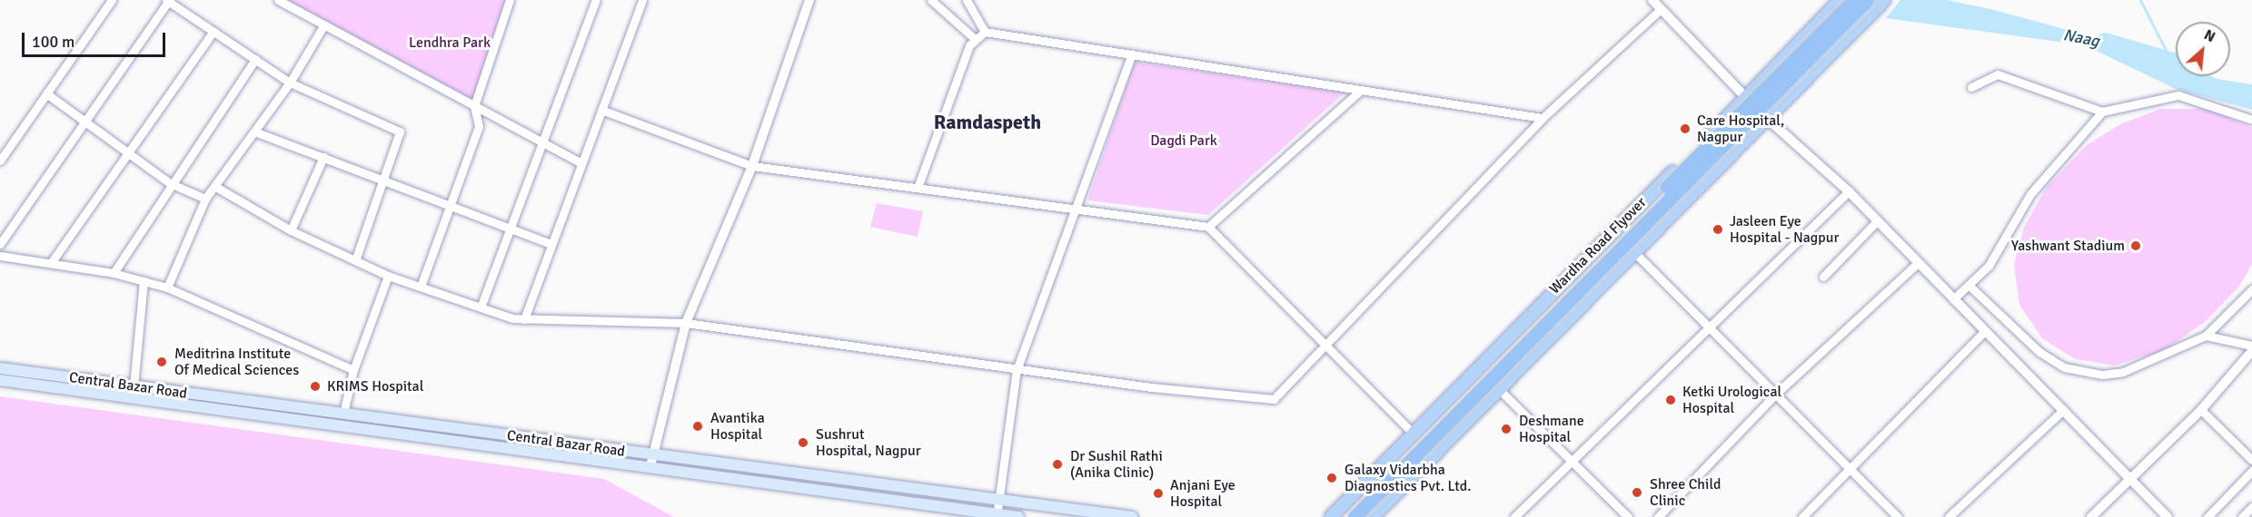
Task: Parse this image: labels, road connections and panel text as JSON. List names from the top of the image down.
{
  "streets": {
    "highway": ["Wardha Road Flyover"],
    "main road": ["Central Bazar Road"]
  },
  "districts": ["Ramdaspeth"],
  "water": ["Naag"],
  "parks": ["Lendhra Park", "Dagdi Park"],
  "places": [
    "Care Hospital, Nagpur",
    "Jasleen Eye Hospital - Nagpur",
    "Yashwant Stadium",
    "Meditrina Institute Of Medical Sciences",
    "KRIMS Hospital",
    "Ketki Urological Hospital",
    "Avantika Hospital",
    "Deshmane Hospital",
    "Sushrut Hospital, Nagpur",
    "Dr Sushil Rathi (Anika Clinic)",
    "Galaxy Vidarbha Diagnostics Pvt. Ltd.",
    "Shree Child Clinic",
    "Anjani Eye Hospital"
  ],
  "scale_bar": "100 m",
  "north": "top right"
}
